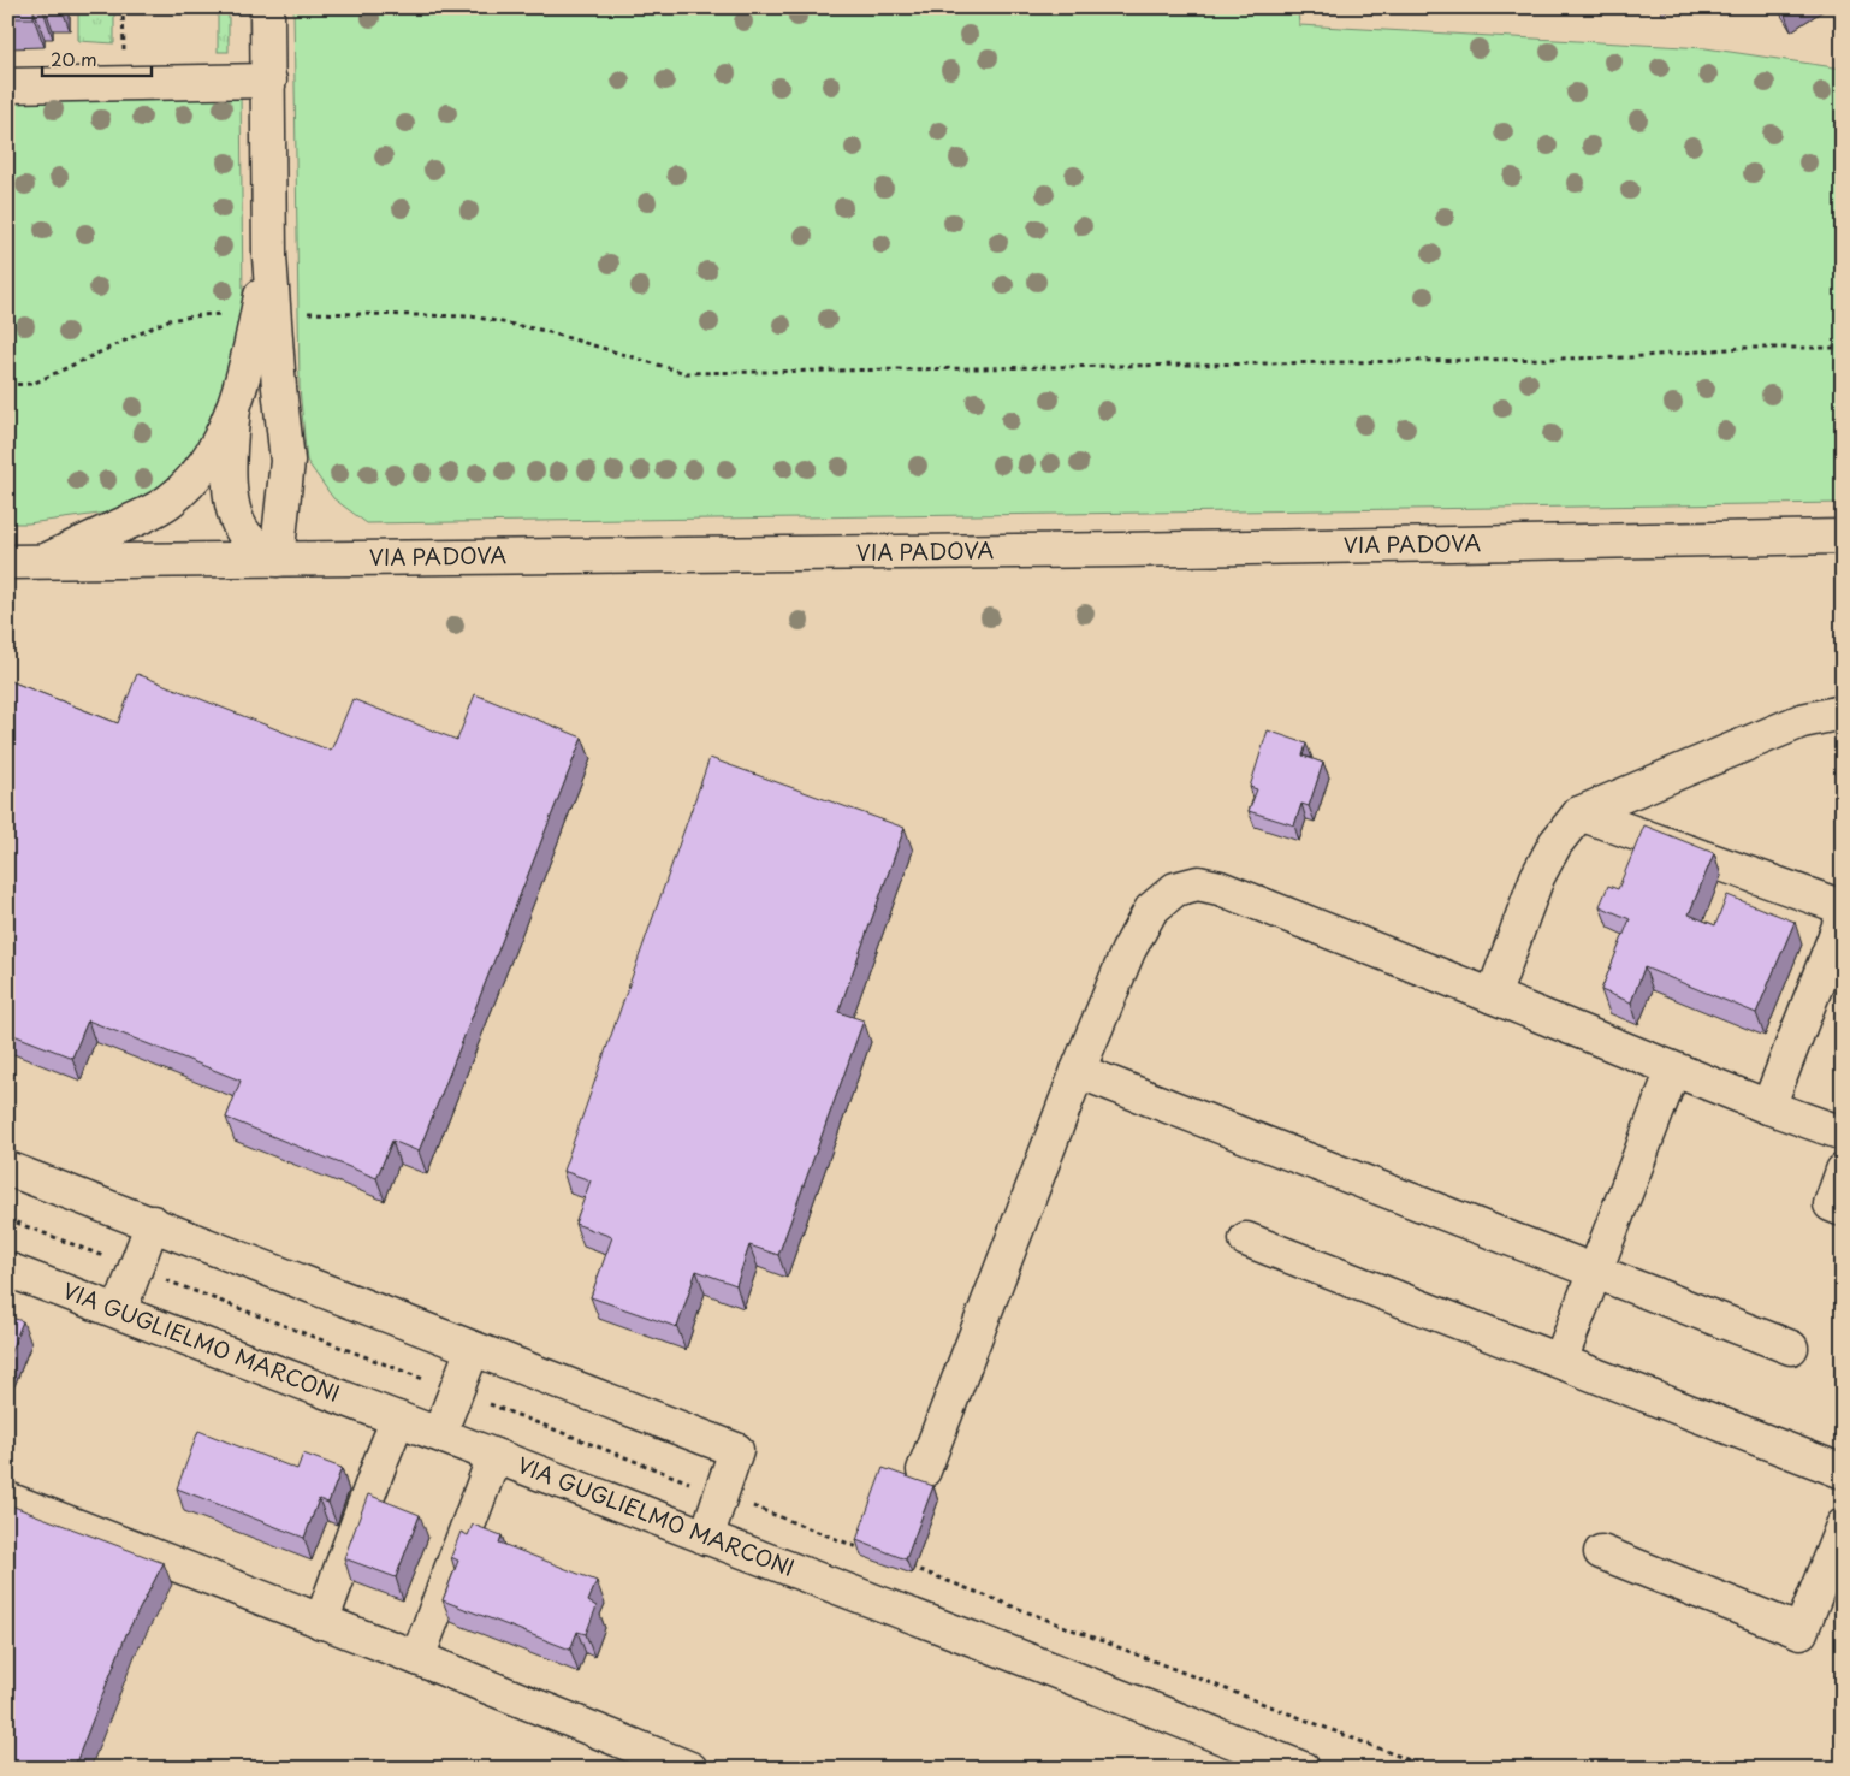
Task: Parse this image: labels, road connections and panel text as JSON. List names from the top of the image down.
{
  "streets": {
    "main road": ["VIA PADOVA", "VIA GUGLIELMO MARCONI"]
  },
  "scale_bar": "20 m"
}
